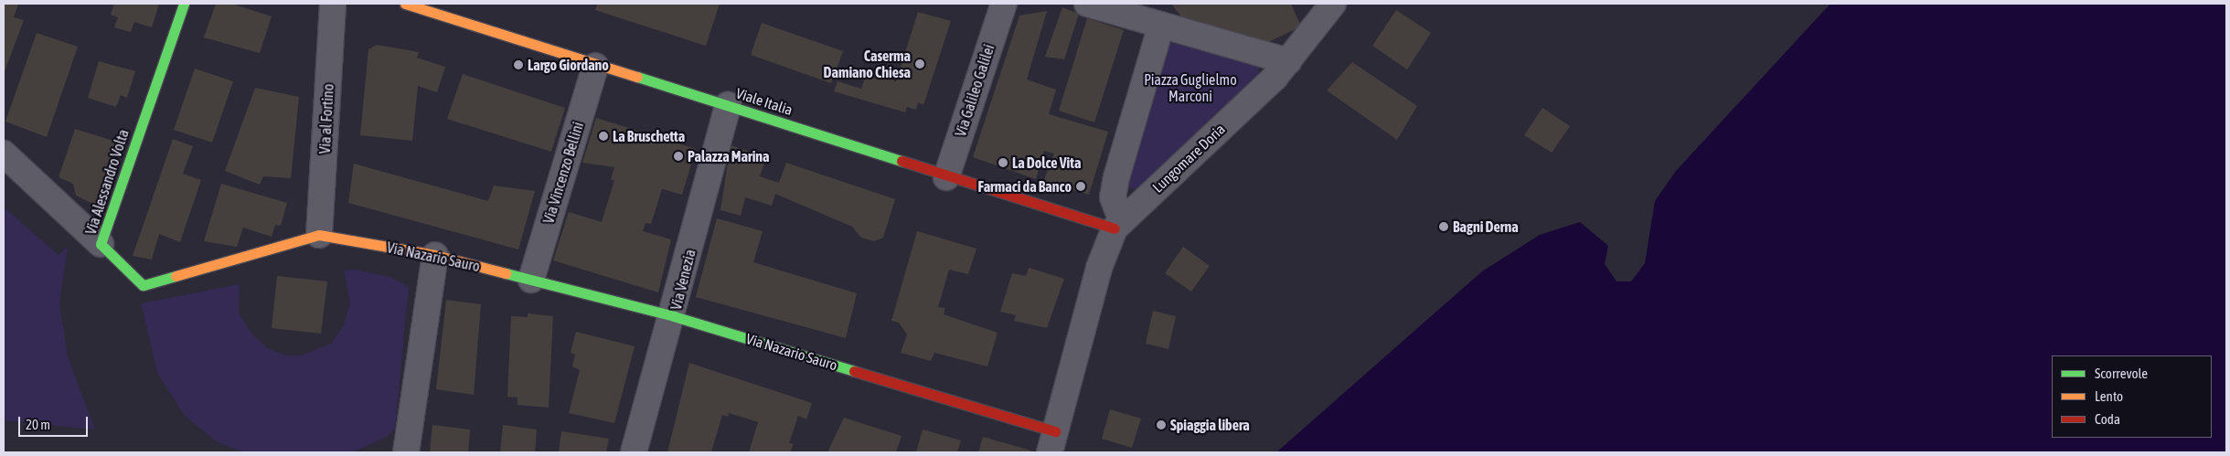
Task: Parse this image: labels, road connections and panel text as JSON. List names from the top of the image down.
{
  "streets": {
    "street": [
      "Via Galileo Galilei",
      "Viale Italia",
      "Via al Fortino",
      "Lungomare Doria",
      "Via Vincenzo Bellini",
      "Via Alessandro Volta",
      "Via Nazario Sauro",
      "Via Venezia"
    ]
  },
  "crossings": [
    ["Via Galileo Galilei", "Viale Italia"],
    ["Viale Italia", "Lungomare Doria"],
    ["Viale Italia", "Via Vincenzo Bellini"],
    ["Viale Italia", "Via Nazario Sauro"],
    ["Viale Italia", "Via Venezia"],
    ["Via al Fortino", "Via Alessandro Volta"],
    ["Via al Fortino", "Via Nazario Sauro"],
    ["Lungomare Doria", "Via Nazario Sauro"],
    ["Via Vincenzo Bellini", "Via Nazario Sauro"],
    ["Via Alessandro Volta", "Via Nazario Sauro"],
    ["Via Nazario Sauro", "Via Venezia"]
  ],
  "parks": ["Piazza Guglielmo Marconi"],
  "places": [
    "Caserma Damiano Chiesa",
    "Largo Giordano",
    "La Bruschetta",
    "Palazza Marina",
    "La Dolce Vita",
    "Farmaci da Banco",
    "Bagni Derna",
    "Spiaggia libera"
  ],
  "legend": ["Scorrevole", "Lento", "Coda"],
  "scale_bar": "20 m"
}
